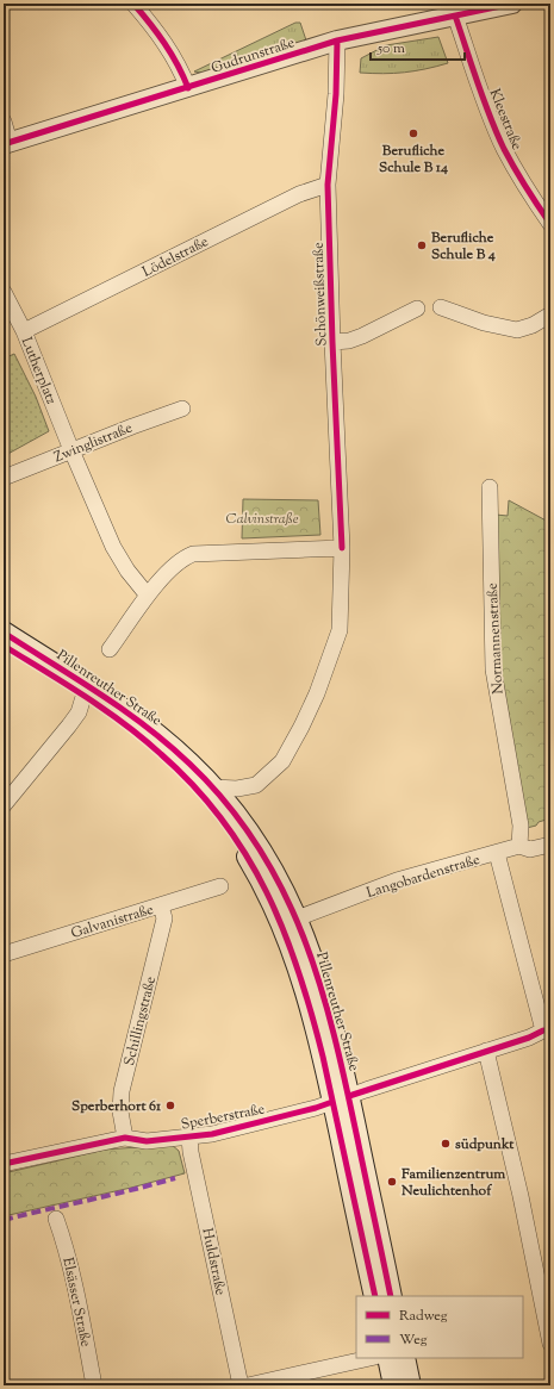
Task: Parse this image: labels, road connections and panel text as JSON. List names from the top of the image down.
{
  "streets": {
    "main road": ["Pillenreuther Straße"],
    "street": [
      "Gudrunstraße",
      "Kleestraße",
      "Lödelstraße",
      "Schönweißstraße",
      "Lutherplatz",
      "Zwinglistraße",
      "Normannenstraße",
      "Langobardenstraße",
      "Galvanistraße",
      "Schillingstraße",
      "Sperberstraße",
      "Huldstraße",
      "Elsässer Straße"
    ]
  },
  "crossings": [
    ["Gudrunstraße", "Kleestraße"],
    ["Gudrunstraße", "Schönweißstraße"],
    ["Lödelstraße", "Schönweißstraße"],
    ["Lödelstraße", "Lutherplatz"],
    ["Schönweißstraße", "Pillenreuther Straße"],
    ["Lutherplatz", "Zwinglistraße"],
    ["Normannenstraße", "Langobardenstraße"],
    ["Pillenreuther Straße", "Langobardenstraße"],
    ["Pillenreuther Straße", "Sperberstraße"],
    ["Langobardenstraße", "Sperberstraße"],
    ["Galvanistraße", "Schillingstraße"],
    ["Schillingstraße", "Sperberstraße"],
    ["Sperberstraße", "Huldstraße"]
  ],
  "parks": ["Calvinstraße"],
  "places": [
    "Berufliche Schule B 14",
    "Berufliche Schule B 4",
    "Sperberhort 61",
    "südpunkt",
    "Familienzentrum Neulichtenhof"
  ],
  "legend": ["Radweg", "Weg"],
  "scale_bar": "50 m"
}
